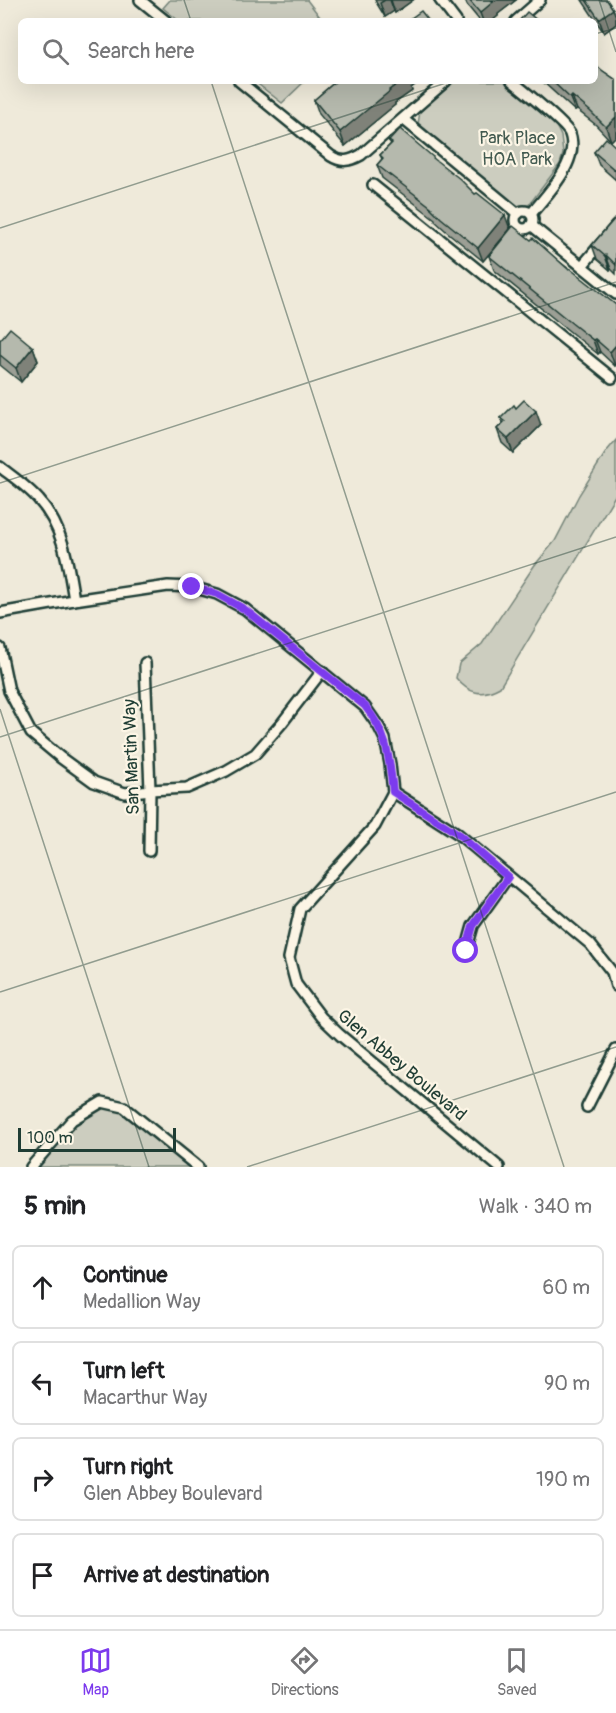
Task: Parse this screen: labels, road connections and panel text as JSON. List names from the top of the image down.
{
  "streets": {
    "street": ["San Martin Way", "Glen Abbey Boulevard"]
  },
  "parks": ["Park Place HOA Park"],
  "scale_bar": "100 m",
  "page": {
    "search": "Search here",
    "scale": "100 m",
    "heading": ["5 min", "Walk · 340 m"],
    "list": [
      ["Continue", "Medallion Way", "60 m"],
      ["Turn left", "Macarthur Way", "90 m"],
      ["Turn right", "Glen Abbey Boulevard", "190 m"],
      "Arrive at destination"
    ],
    "nav": ["Map", "Directions", "Saved"]
  }
}
